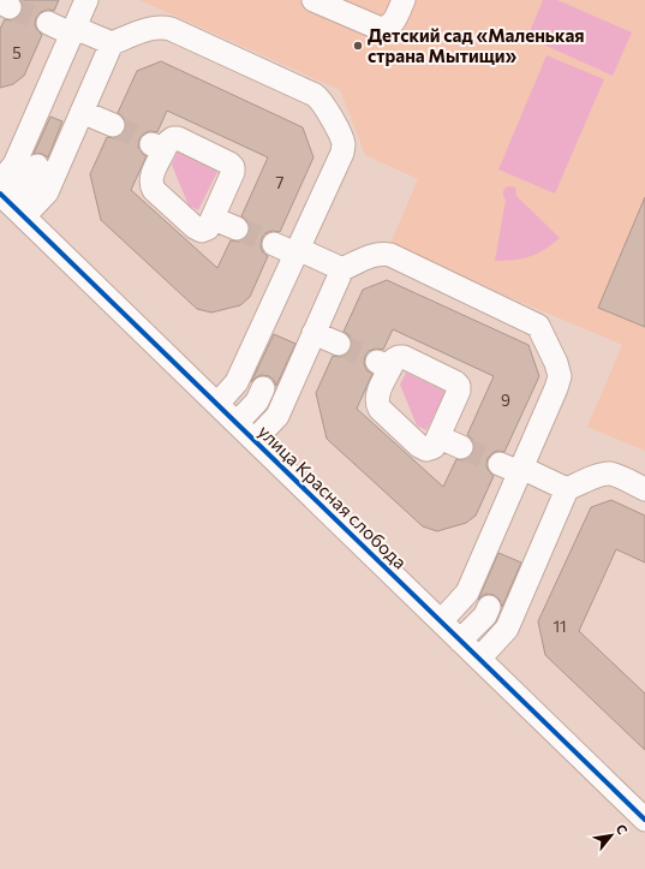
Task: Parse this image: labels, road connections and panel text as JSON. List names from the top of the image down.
{
  "streets": {
    "street": ["улица Красная слобода"]
  },
  "places": ["Детский сад «Маленькая страна Мытищи»"],
  "house_numbers": [
    "5",
    "7",
    "9",
    "11"
  ],
  "north": "top right"
}
